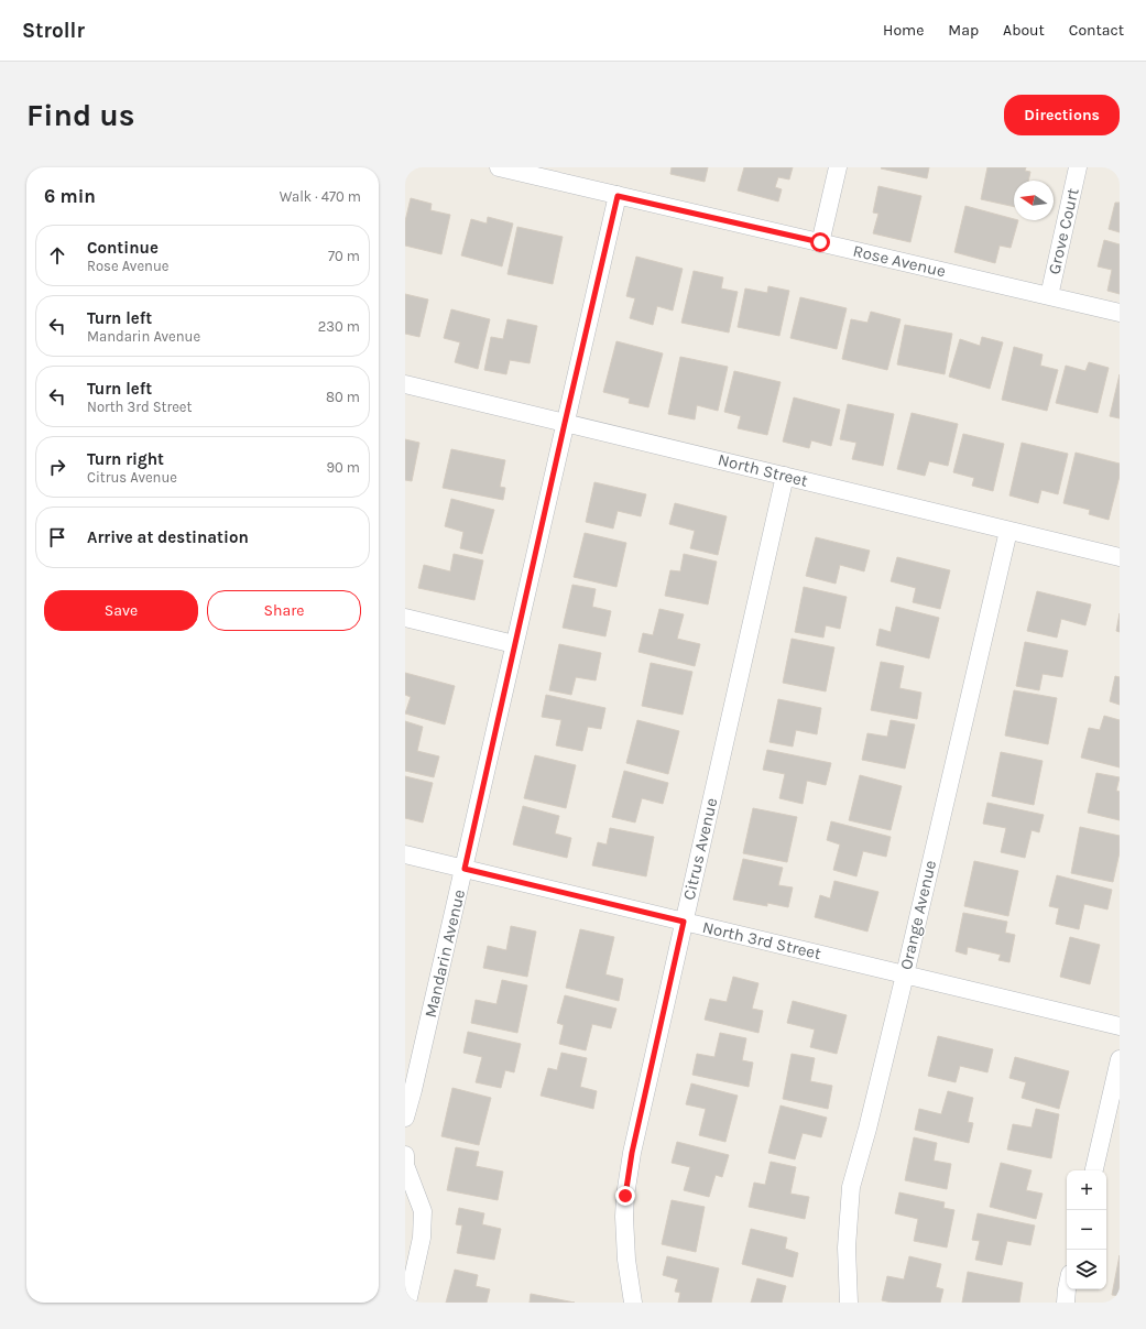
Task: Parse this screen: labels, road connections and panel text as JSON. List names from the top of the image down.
{
  "streets": {
    "street": [
      "Grove Court",
      "Rose Avenue",
      "North Street",
      "Citrus Avenue",
      "Orange Avenue",
      "North 3rd Street",
      "Mandarin Avenue"
    ]
  },
  "crossings": [
    ["Grove Court", "Rose Avenue"],
    ["Rose Avenue", "Mandarin Avenue"],
    ["North Street", "Citrus Avenue"],
    ["North Street", "Orange Avenue"],
    ["North Street", "Mandarin Avenue"],
    ["Citrus Avenue", "North 3rd Street"],
    ["Orange Avenue", "North 3rd Street"],
    ["North 3rd Street", "Mandarin Avenue"]
  ],
  "north": "left",
  "page": {
    "header": "Strollr",
    "nav": [
      "Home",
      "Map",
      "About",
      "Contact"
    ],
    "buttons": [
      "Directions",
      ["Save", "Share"]
    ],
    "title": "Find us",
    "heading": ["6 min", "Walk · 470 m"],
    "list": [
      ["Continue", "Rose Avenue", "70 m"],
      ["Turn left", "Mandarin Avenue", "230 m"],
      ["Turn left", "North 3rd Street", "80 m"],
      ["Turn right", "Citrus Avenue", "90 m"],
      "Arrive at destination"
    ],
    "map_buttons": ["+", "−"]
  }
}
